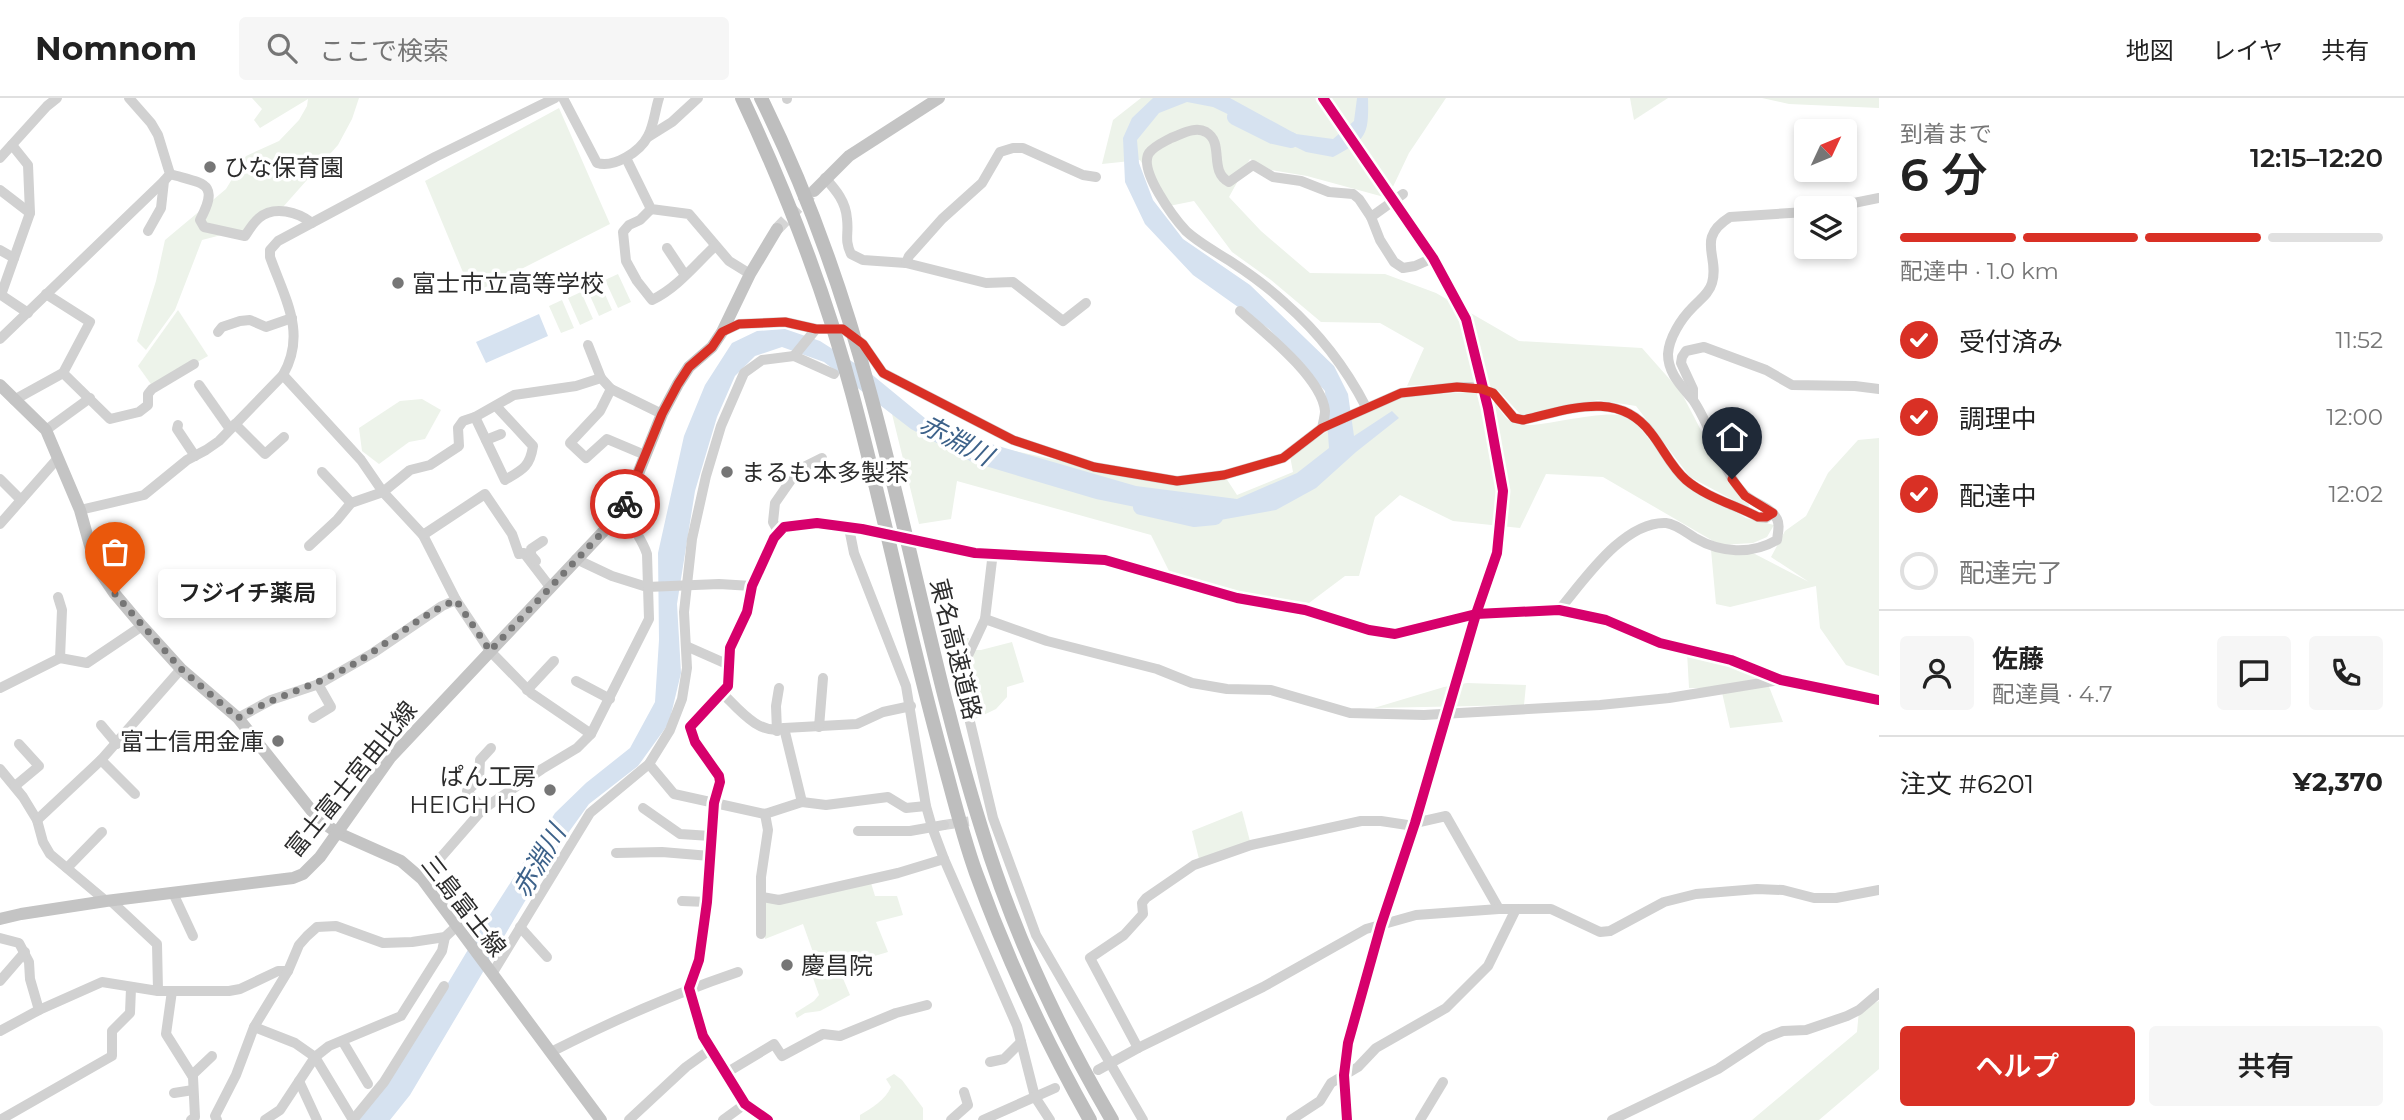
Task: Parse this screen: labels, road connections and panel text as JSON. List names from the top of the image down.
{
  "streets": {
    "highway": ["東名高速道路"],
    "main road": ["富士富士宮由比線", "三島富士線"]
  },
  "crossings": [
    ["富士富士宮由比線", "三島富士線"]
  ],
  "water": ["赤淵川"],
  "places": [
    "ひな保育園",
    "富士市立高等学校",
    "まるも本多製茶",
    "フジイチ薬局",
    "富士信用金庫",
    "ぱん工房 HEIGH HO",
    "慶昌院"
  ],
  "north": "top right",
  "page": {
    "header": "Nomnom",
    "search": "ここで検索",
    "nav": ["地図", "レイヤ", "共有"],
    "heading": ["6 分", "到着まで", "12:15–12:20"],
    "panel": [
      "佐藤",
      "配達員 · 4.7",
      "注文 #6201",
      "¥2,370"
    ],
    "bar": "配達中 · 1.0 km",
    "list": [
      ["受付済み", "11:52"],
      ["調理中", "12:00"],
      ["配達中", "12:02"],
      "配達完了"
    ],
    "bubble": "フジイチ薬局",
    "buttons": ["ヘルプ", "共有"]
  }
}
